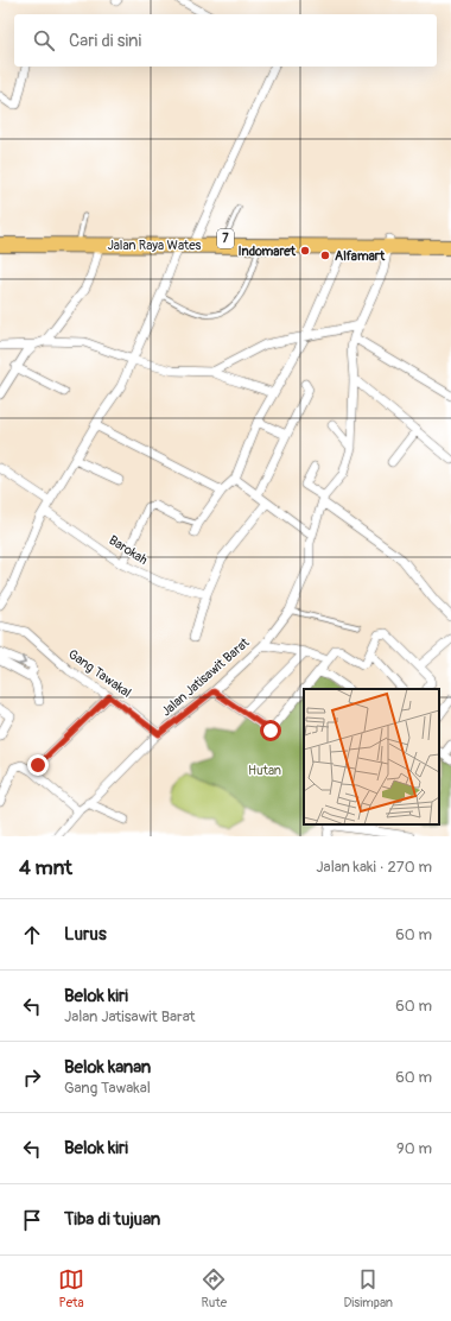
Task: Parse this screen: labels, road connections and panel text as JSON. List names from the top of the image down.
{
  "streets": {
    "highway": ["7", "Jalan Raya Wates"],
    "street": ["Barokah", "Gang Tawakal", "Jalan Jatisawit Barat"]
  },
  "crossings": [
    ["Jalan Raya Wates", "Jalan Jatisawit Barat"],
    ["Gang Tawakal", "Jalan Jatisawit Barat"]
  ],
  "parks": ["Hutan"],
  "places": ["Indomaret", "Alfamart"],
  "page": {
    "search": "Cari di sini",
    "heading": ["4 mnt", "Jalan kaki · 270 m"],
    "list": [
      ["Lurus", "60 m"],
      ["Belok kiri", "Jalan Jatisawit Barat", "60 m"],
      ["Belok kanan", "Gang Tawakal", "60 m"],
      ["Belok kiri", "90 m"],
      "Tiba di tujuan"
    ],
    "nav": ["Peta", "Rute", "Disimpan"]
  }
}
